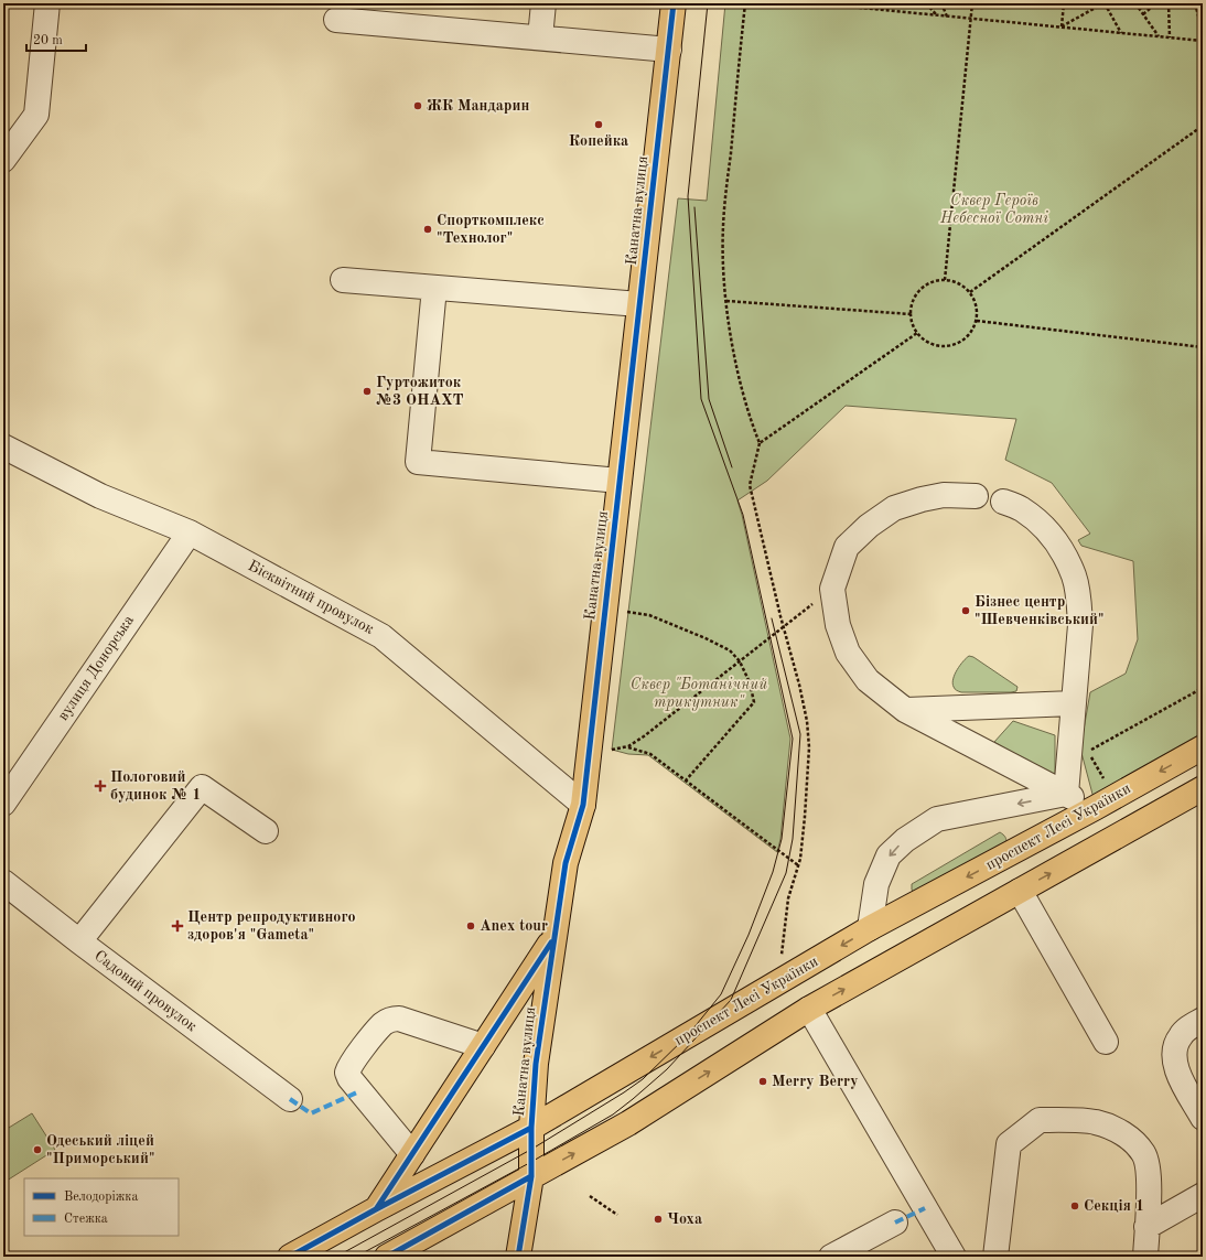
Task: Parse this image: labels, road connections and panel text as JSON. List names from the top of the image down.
{
  "streets": {
    "main road": ["Канатна вулиця", "проспект Лесі Українки"],
    "street": ["Бісквітний провулок", "вулиця Донорська", "Садовий провулок"]
  },
  "crossings": [
    ["Канатна вулиця", "Бісквітний провулок"],
    ["Канатна вулиця", "проспект Лесі Українки"],
    ["Бісквітний провулок", "вулиця Донорська"]
  ],
  "parks": ["Сквер Героїв Небесної Сотні", "Сквер \"Ботанічний трикутник\""],
  "places": {
    "other": [
      "ЖК Мандарин",
      "Копейка",
      "Спорткомплекс \"Технолог\"",
      "Гуртожиток №3 ОНАХТ",
      "Бізнес центр \"Шевченківський\"",
      "Anex tour",
      "Merry Berry",
      "Одеський ліцей \"Приморський\"",
      "Секція 1",
      "Чоха"
    ],
    "health": ["Пологовий будинок № 1", "Центр репродуктивного здоров'я \"Gameta\""]
  },
  "legend": ["Велодоріжка", "Стежка"],
  "scale_bar": "20 m"
}
